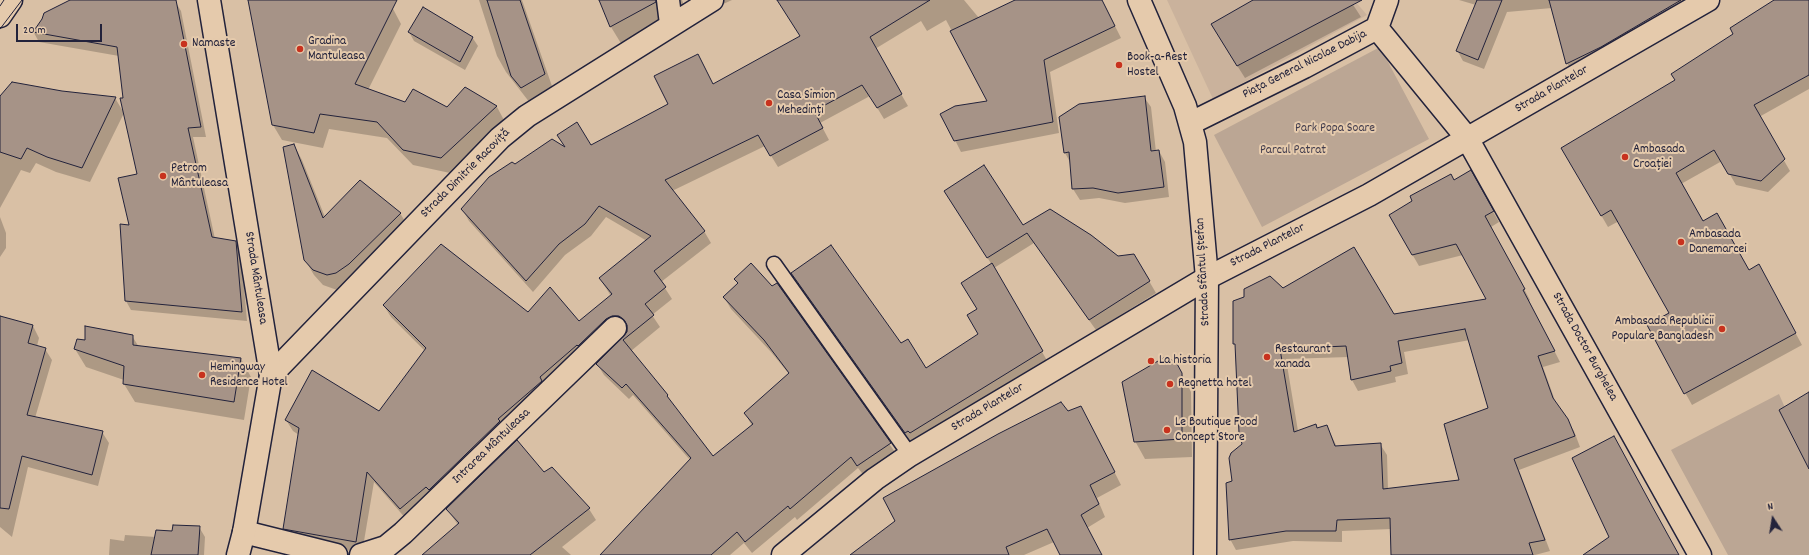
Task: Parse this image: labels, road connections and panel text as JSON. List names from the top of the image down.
{
  "streets": {
    "street": [
      "Piața General Nicolae Dabija",
      "Strada Plantelor",
      "Strada Dimitrie Racoviță",
      "Strada Sfântul Ștefan",
      "Strada Mântuleasa",
      "Strada Doctor Burghelea",
      "Intrarea Mântuleasa"
    ]
  },
  "crossings": [
    ["Piața General Nicolae Dabija", "Strada Plantelor"],
    ["Piața General Nicolae Dabija", "Strada Sfântul Ștefan"],
    ["Piața General Nicolae Dabija", "Strada Doctor Burghelea"],
    ["Strada Plantelor", "Strada Sfântul Ștefan"],
    ["Strada Plantelor", "Strada Doctor Burghelea"],
    ["Strada Dimitrie Racoviță", "Strada Mântuleasa"]
  ],
  "parks": ["Park Popa Soare", "Parcul Patrat"],
  "places": [
    "Namaste",
    "Gradina Mantuleasa",
    "Book-a-Rest Hostel",
    "Casa Simion Mehedinți",
    "Ambasada Croației",
    "Petrom Mântuleasa",
    "Ambasada Danemarcei",
    "Ambasada Republicii Populare Bangladesh",
    "Restaurant xanada",
    "La historia",
    "Hemingway Residence Hotel",
    "Regnetta hotel",
    "Le Boutique Food Concept Store"
  ],
  "scale_bar": "20 m",
  "north": "top"
}
